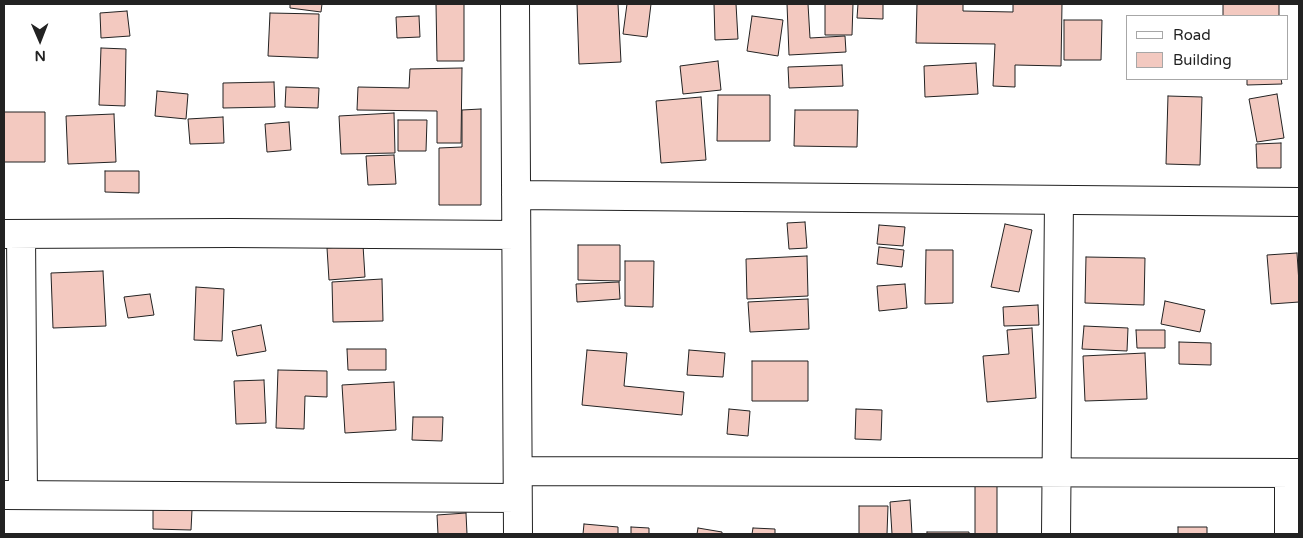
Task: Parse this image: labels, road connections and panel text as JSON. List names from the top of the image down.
{
  "legend": ["Road", "Building"],
  "north": "bottom"
}
